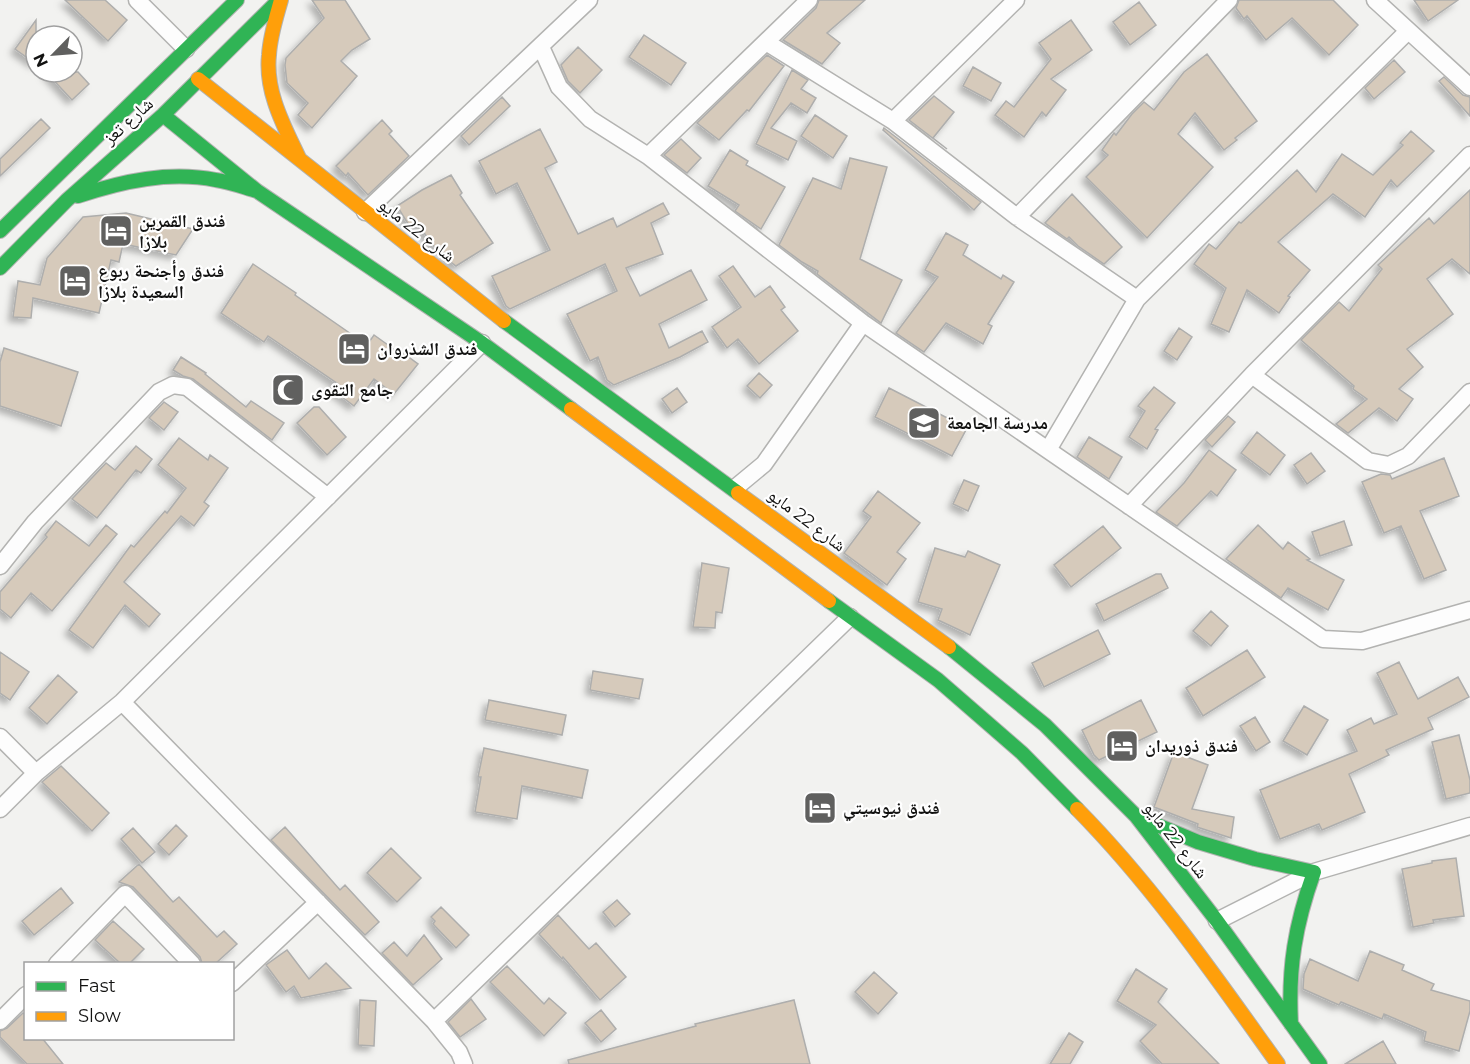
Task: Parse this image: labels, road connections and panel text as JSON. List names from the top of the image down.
{
  "streets": {
    "main road": ["شارع تعز", "شارع 22 مايو"]
  },
  "crossings": [
    ["شارع تعز", "شارع 22 مايو"]
  ],
  "places": {
    "hotel": [
      "فندق القمرين بلازا",
      "فندق وأجنحة ربوع السعيدة بلازا",
      "فندق الشذروان",
      "فندق ذوريدان",
      "فندق نيوسيتي"
    ],
    "mosque": ["جامع التقوى"],
    "school or university": ["مدرسة الجامعة"]
  },
  "legend": ["Fast", "Slow"],
  "north": "bottom left"
}
